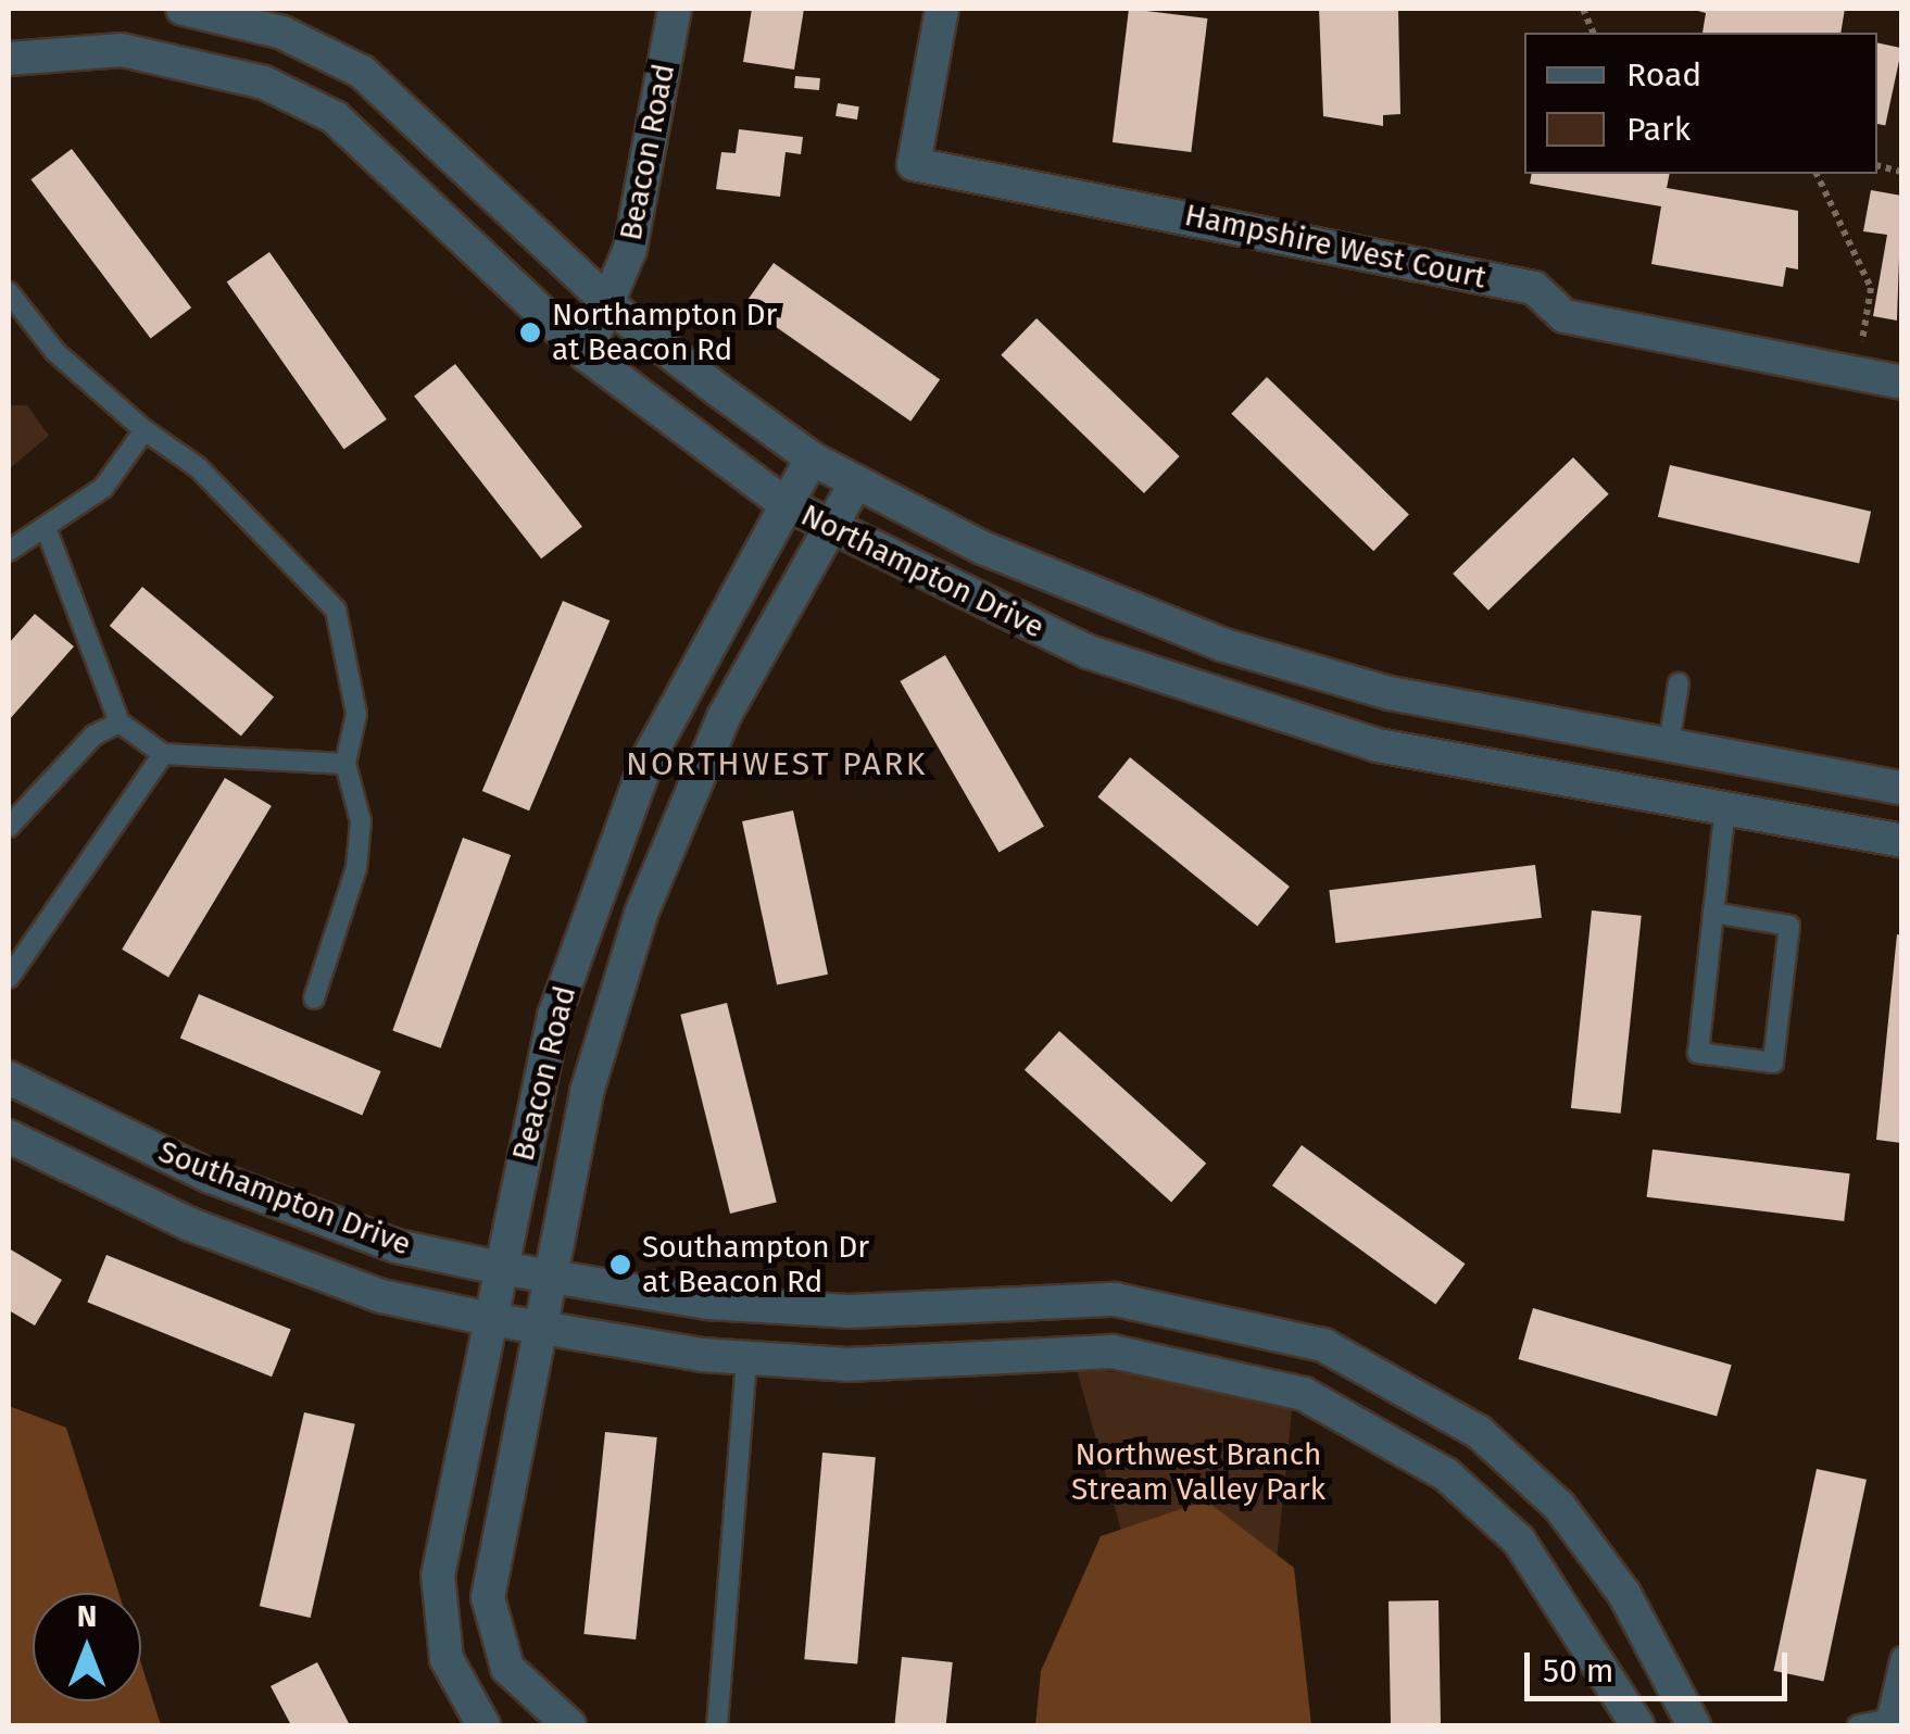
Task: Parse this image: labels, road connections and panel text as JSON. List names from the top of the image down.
{
  "streets": {
    "street": [
      "Beacon Road",
      "Hampshire West Court",
      "Northampton Drive",
      "Southampton Drive"
    ]
  },
  "crossings": [
    ["Beacon Road", "Northampton Drive"],
    ["Beacon Road", "Southampton Drive"]
  ],
  "districts": ["NORTHWEST PARK"],
  "parks": ["Northwest Branch Stream Valley Park"],
  "places": ["Northampton Dr at Beacon Rd", "Southampton Dr at Beacon Rd"],
  "legend": ["Road", "Park"],
  "scale_bar": "50 m",
  "north": "top"
}
